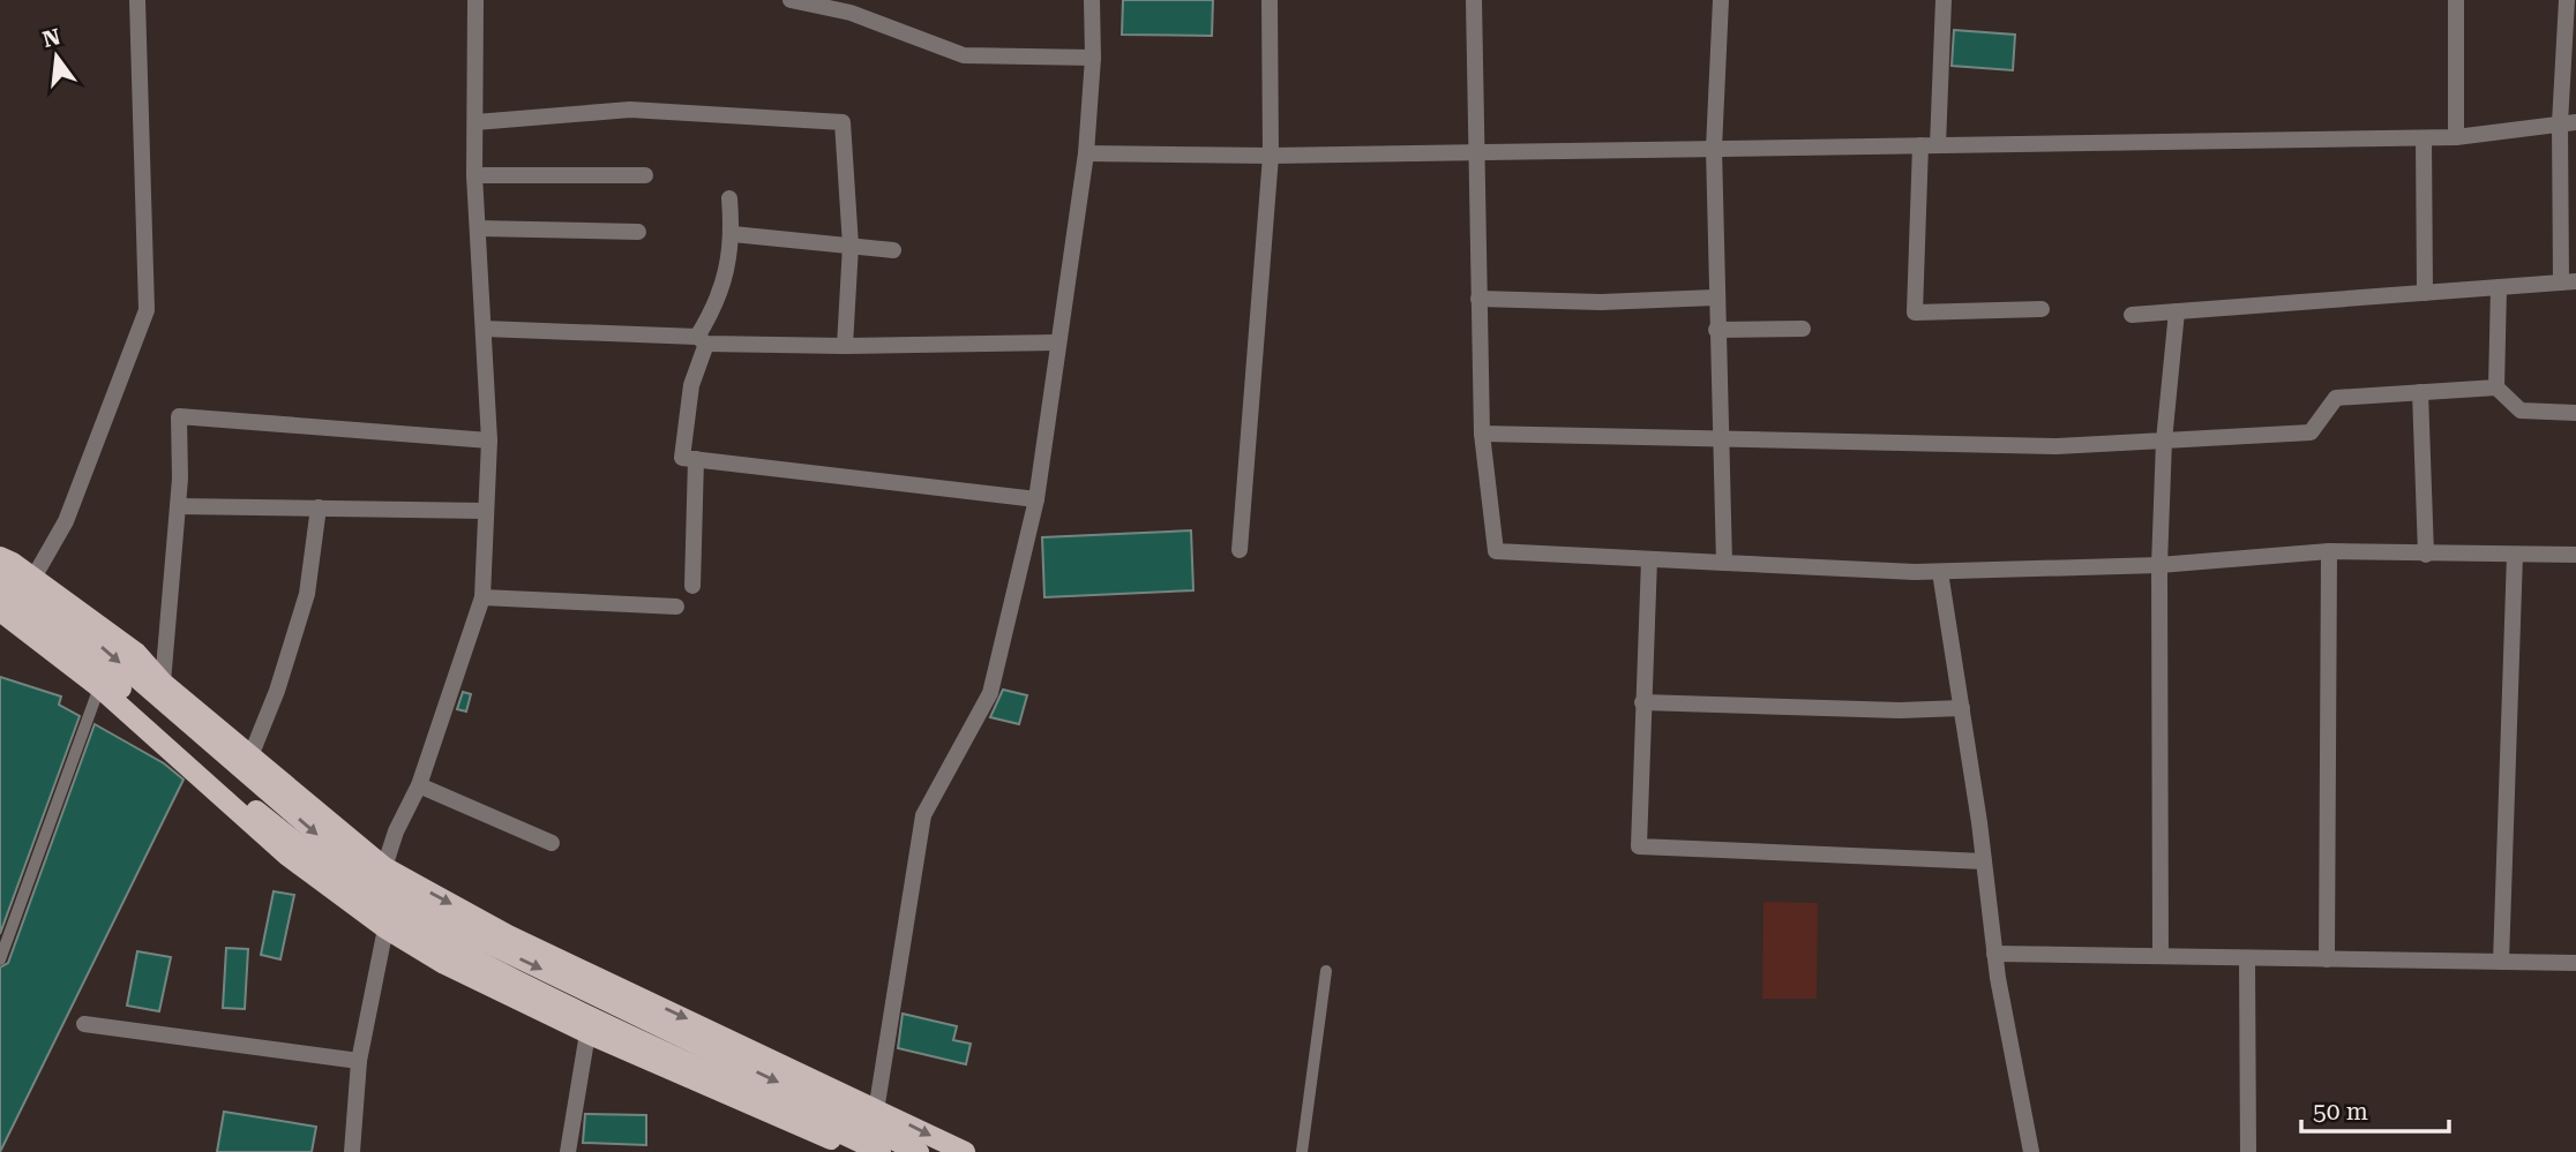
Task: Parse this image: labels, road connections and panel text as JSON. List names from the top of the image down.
{
  "scale_bar": "50 m",
  "north": "top"
}
